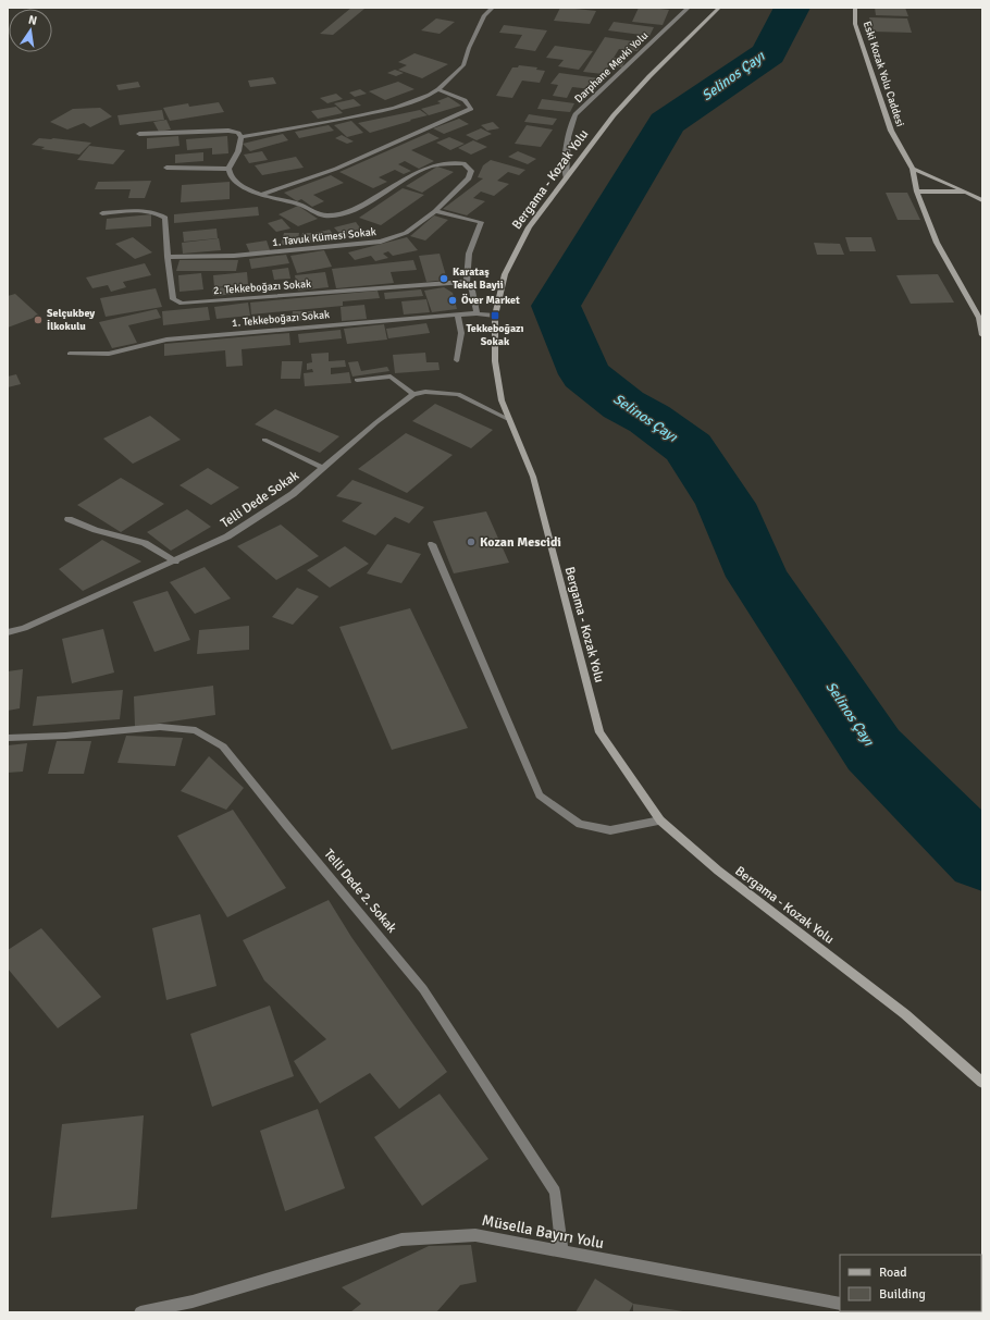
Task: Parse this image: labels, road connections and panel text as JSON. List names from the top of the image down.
{
  "streets": {
    "main road": ["Eski Kozak Yolu Caddesi", "Bergama - Kozak Yolu"],
    "street": [
      "Darphane Mevki Yolu",
      "1. Tavuk Kümesi Sokak",
      "2. Tekkeboğazı Sokak",
      "1. Tekkeboğazı Sokak",
      "Telli Dede Sokak",
      "Telli Dede 2. Sokak",
      "Müsella Bayırı Yolu"
    ]
  },
  "crossings": [
    ["Darphane Mevki Yolu", "Bergama - Kozak Yolu"],
    ["Bergama - Kozak Yolu", "1. Tekkeboğazı Sokak"],
    ["1. Tavuk Kümesi Sokak", "2. Tekkeboğazı Sokak"],
    ["Telli Dede 2. Sokak", "Müsella Bayırı Yolu"]
  ],
  "water": ["Selinos Çayı"],
  "places": {
    "other": [
      "Karataş Tekel Bayii",
      "Över Market",
      "Selçukbey İlkokulu",
      "Kozan Mescidi"
    ],
    "transit": ["Tekkeboğazı Sokak"]
  },
  "legend": ["Road", "Building"],
  "north": "top"
}
